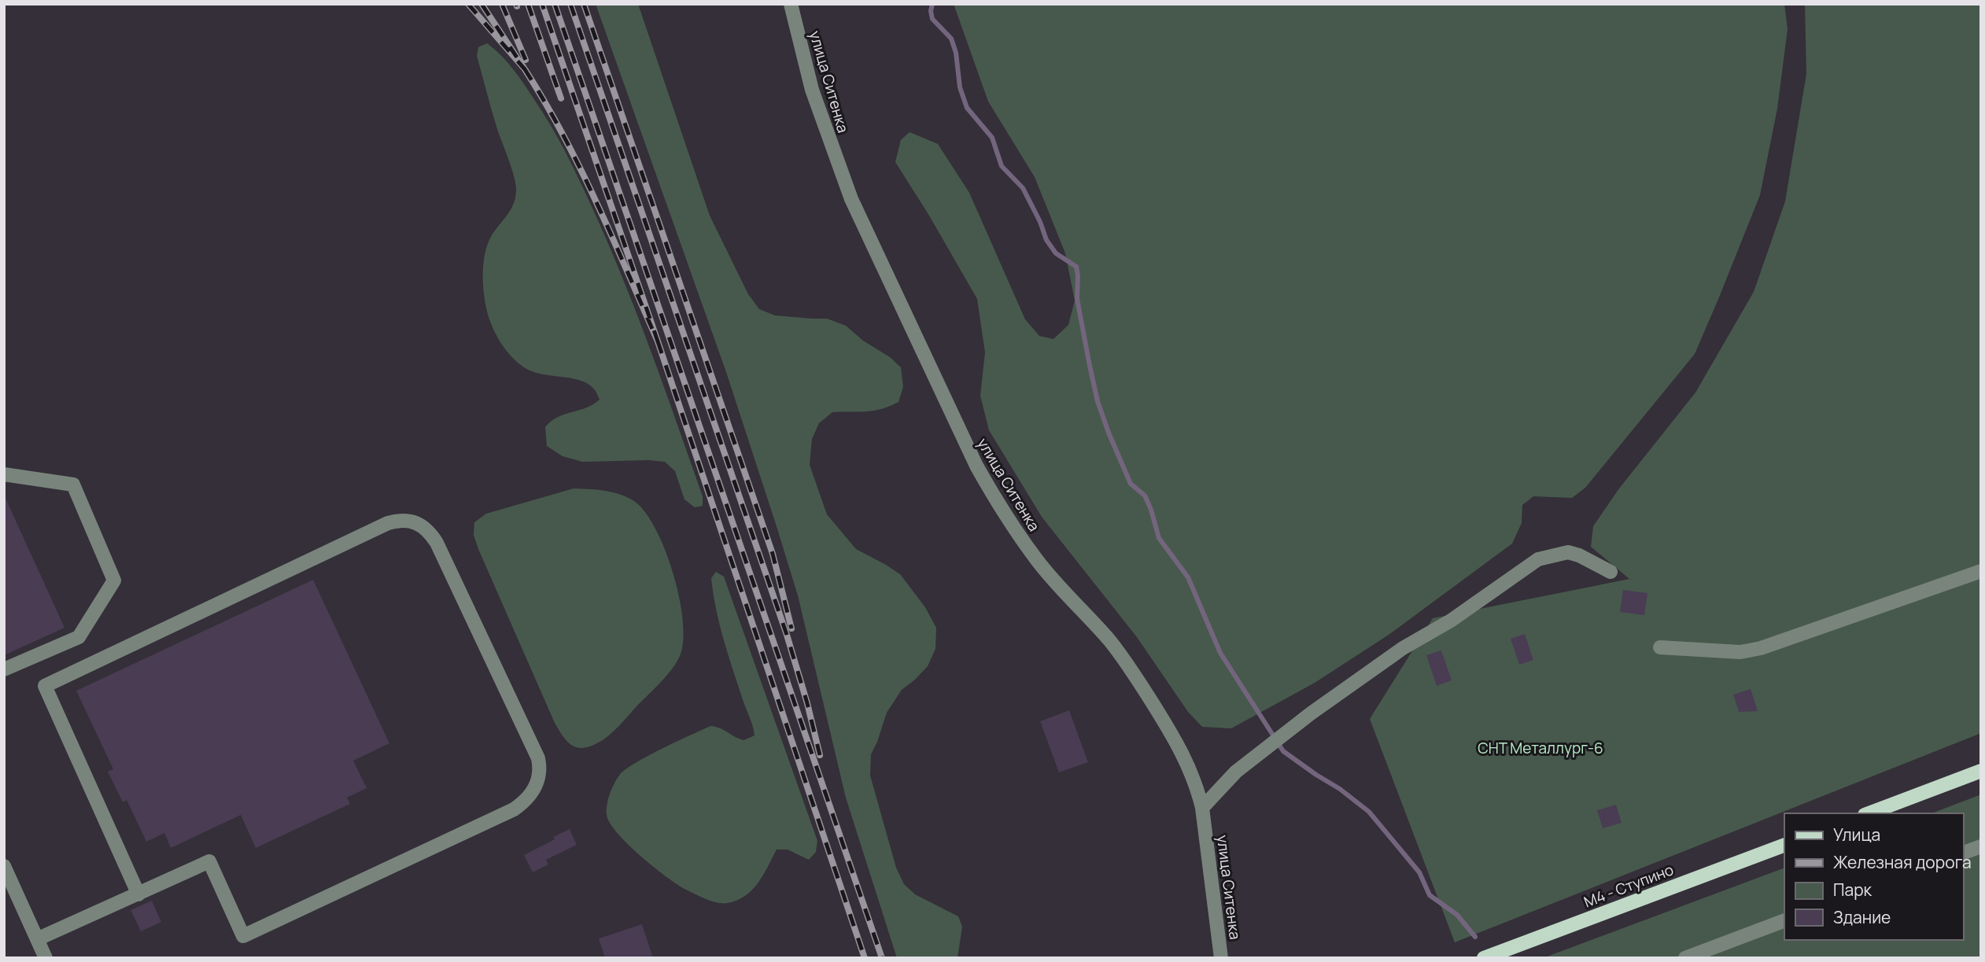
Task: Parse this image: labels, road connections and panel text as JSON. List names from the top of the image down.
{
  "streets": {
    "main road": ["М4 - Ступино"],
    "street": ["улица Ситенка"]
  },
  "parks": ["СНТ Металлург-6"],
  "legend": [
    "Улица",
    "Железная дорога",
    "Парк",
    "Здание"
  ]
}
